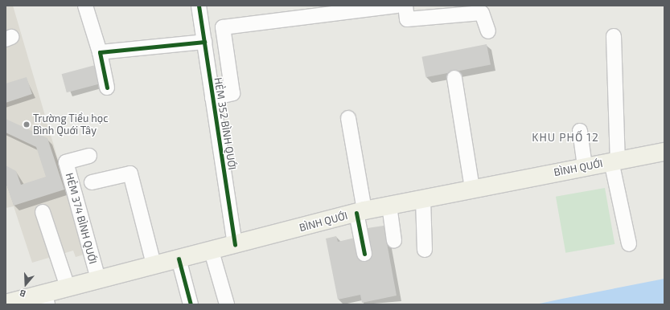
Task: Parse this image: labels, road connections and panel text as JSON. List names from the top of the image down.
{
  "streets": {
    "main road": ["BÌNH QUỚI"],
    "street": ["HẺM 352 BÌNH QUỚI", "HẺM 374 BÌNH QUỚI"]
  },
  "crossings": [
    ["HẺM 352 BÌNH QUỚI", "BÌNH QUỚI"],
    ["BÌNH QUỚI", "HẺM 374 BÌNH QUỚI"]
  ],
  "districts": ["KHU PHỐ 12"],
  "places": ["Trường Tiểu học Bình Quới Tây"],
  "north": "bottom"
}
